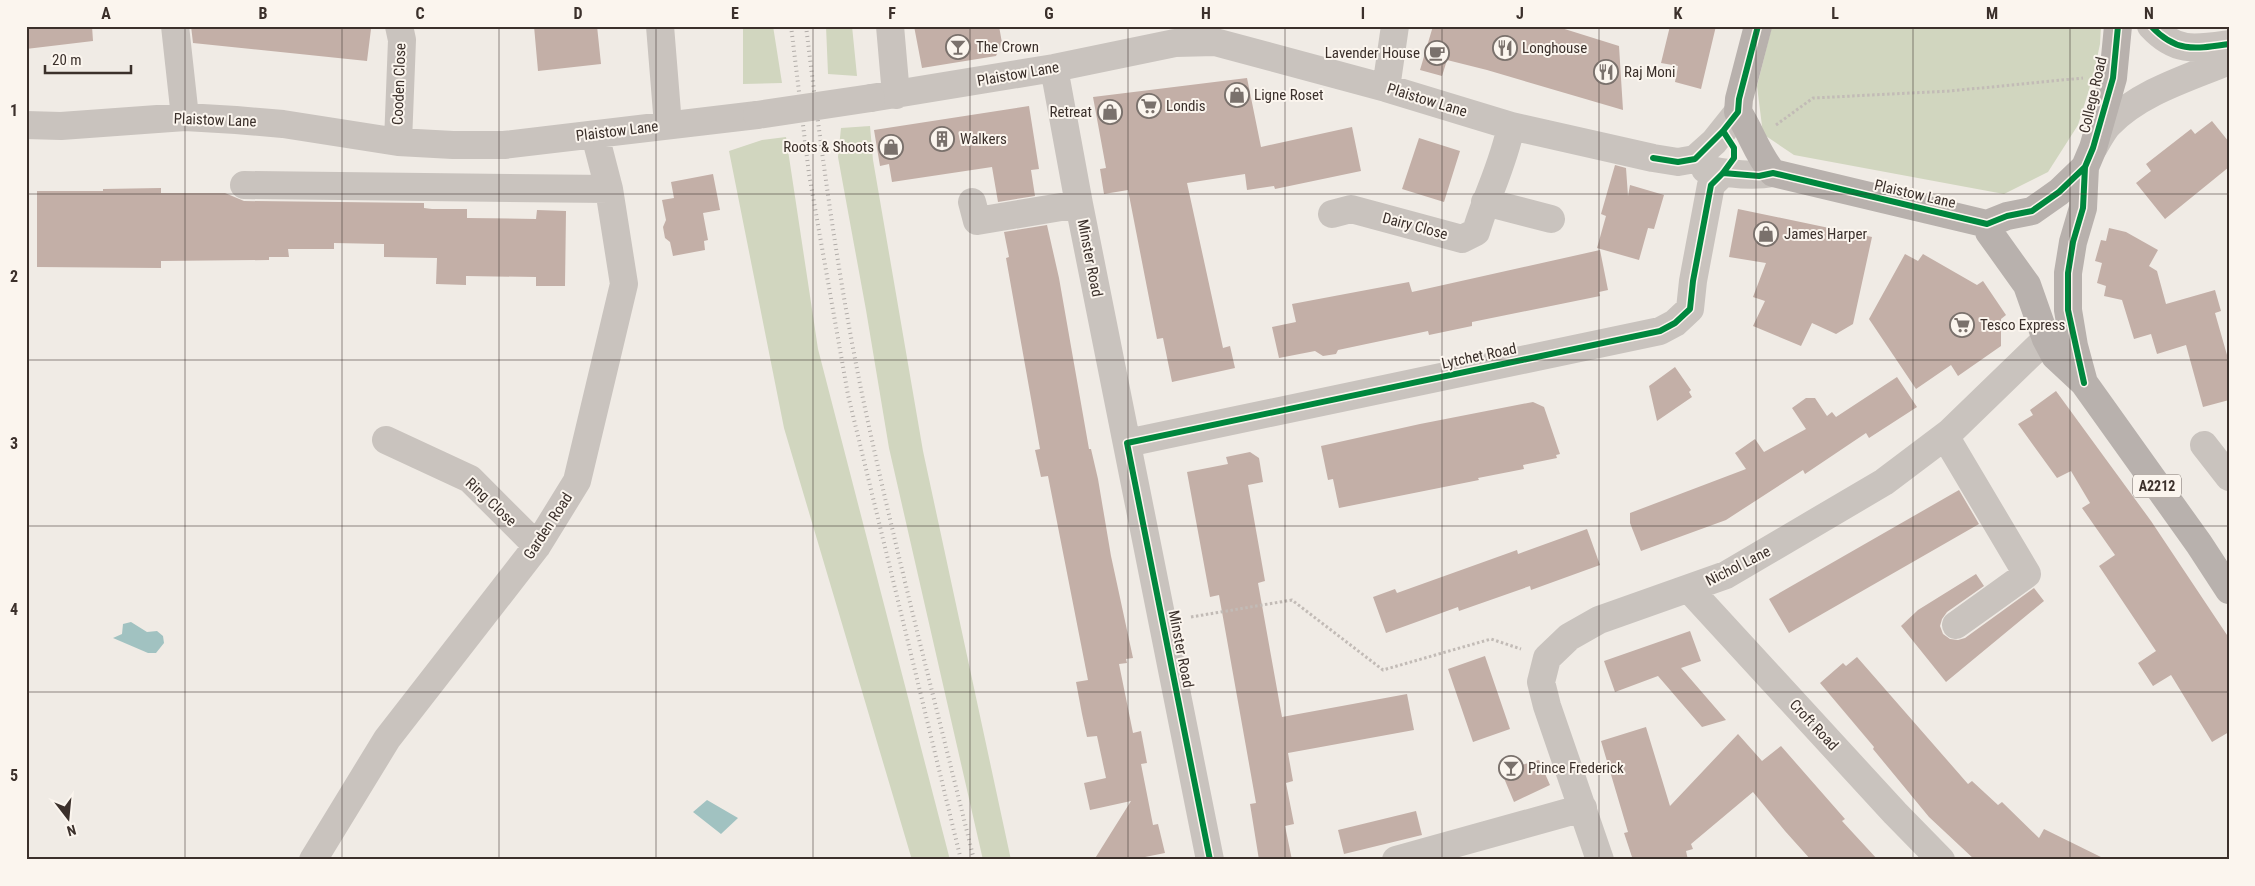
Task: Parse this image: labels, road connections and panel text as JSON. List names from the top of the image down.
{
  "streets": {
    "main road": ["Plaistow Lane", "College Road", "A2212"],
    "street": [
      "Cooden Close",
      "Dairy Close",
      "Minster Road",
      "Lytchet Road",
      "Ring Close",
      "Garden Road",
      "Nichol Lane",
      "Croft Road"
    ]
  },
  "crossings": [
    ["Plaistow Lane", "Cooden Close"],
    ["Plaistow Lane", "Dairy Close"],
    ["Plaistow Lane", "Minster Road"],
    ["Plaistow Lane", "Lytchet Road"],
    ["Plaistow Lane", "Garden Road"],
    ["College Road", "A2212"],
    ["Minster Road", "Lytchet Road"],
    ["Ring Close", "Garden Road"],
    ["Nichol Lane", "Croft Road"]
  ],
  "places": {
    "bar": ["The Crown", "Prince Frederick"],
    "restaurant": ["Longhouse", "Raj Moni"],
    "cafe": ["Lavender House"],
    "shop": [
      "Ligne Roset",
      "Retreat",
      "Roots & Shoots",
      "James Harper"
    ],
    "supermarket": ["Londis", "Tesco Express"],
    "building": ["Walkers"]
  },
  "scale_bar": "20 m",
  "north": "bottom",
  "grid": {
    "columns": [
      "A",
      "B",
      "C",
      "D",
      "E",
      "F",
      "G",
      "H",
      "I",
      "J",
      "K",
      "L",
      "M",
      "N"
    ],
    "rows": [
      "1",
      "2",
      "3",
      "4",
      "5"
    ]
  }
}
